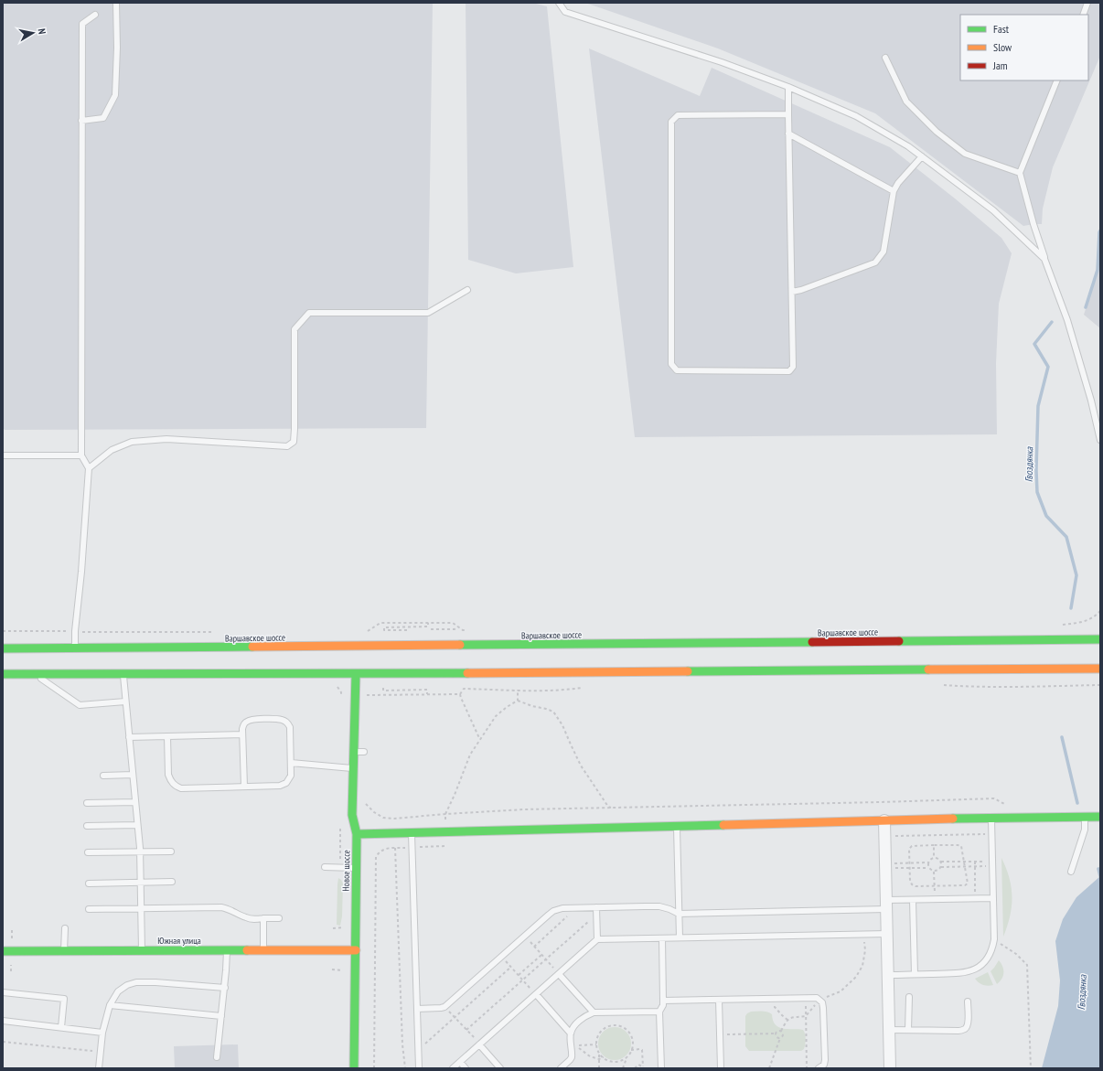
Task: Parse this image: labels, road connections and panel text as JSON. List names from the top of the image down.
{
  "streets": {
    "main road": ["Варшавское шоссе", "Новое шоссе", "Южная улица"]
  },
  "crossings": [
    ["Новое шоссе", "Южная улица"]
  ],
  "water": ["Гвоздянка"],
  "legend": ["Fast", "Slow", "Jam"],
  "north": "right"
}
